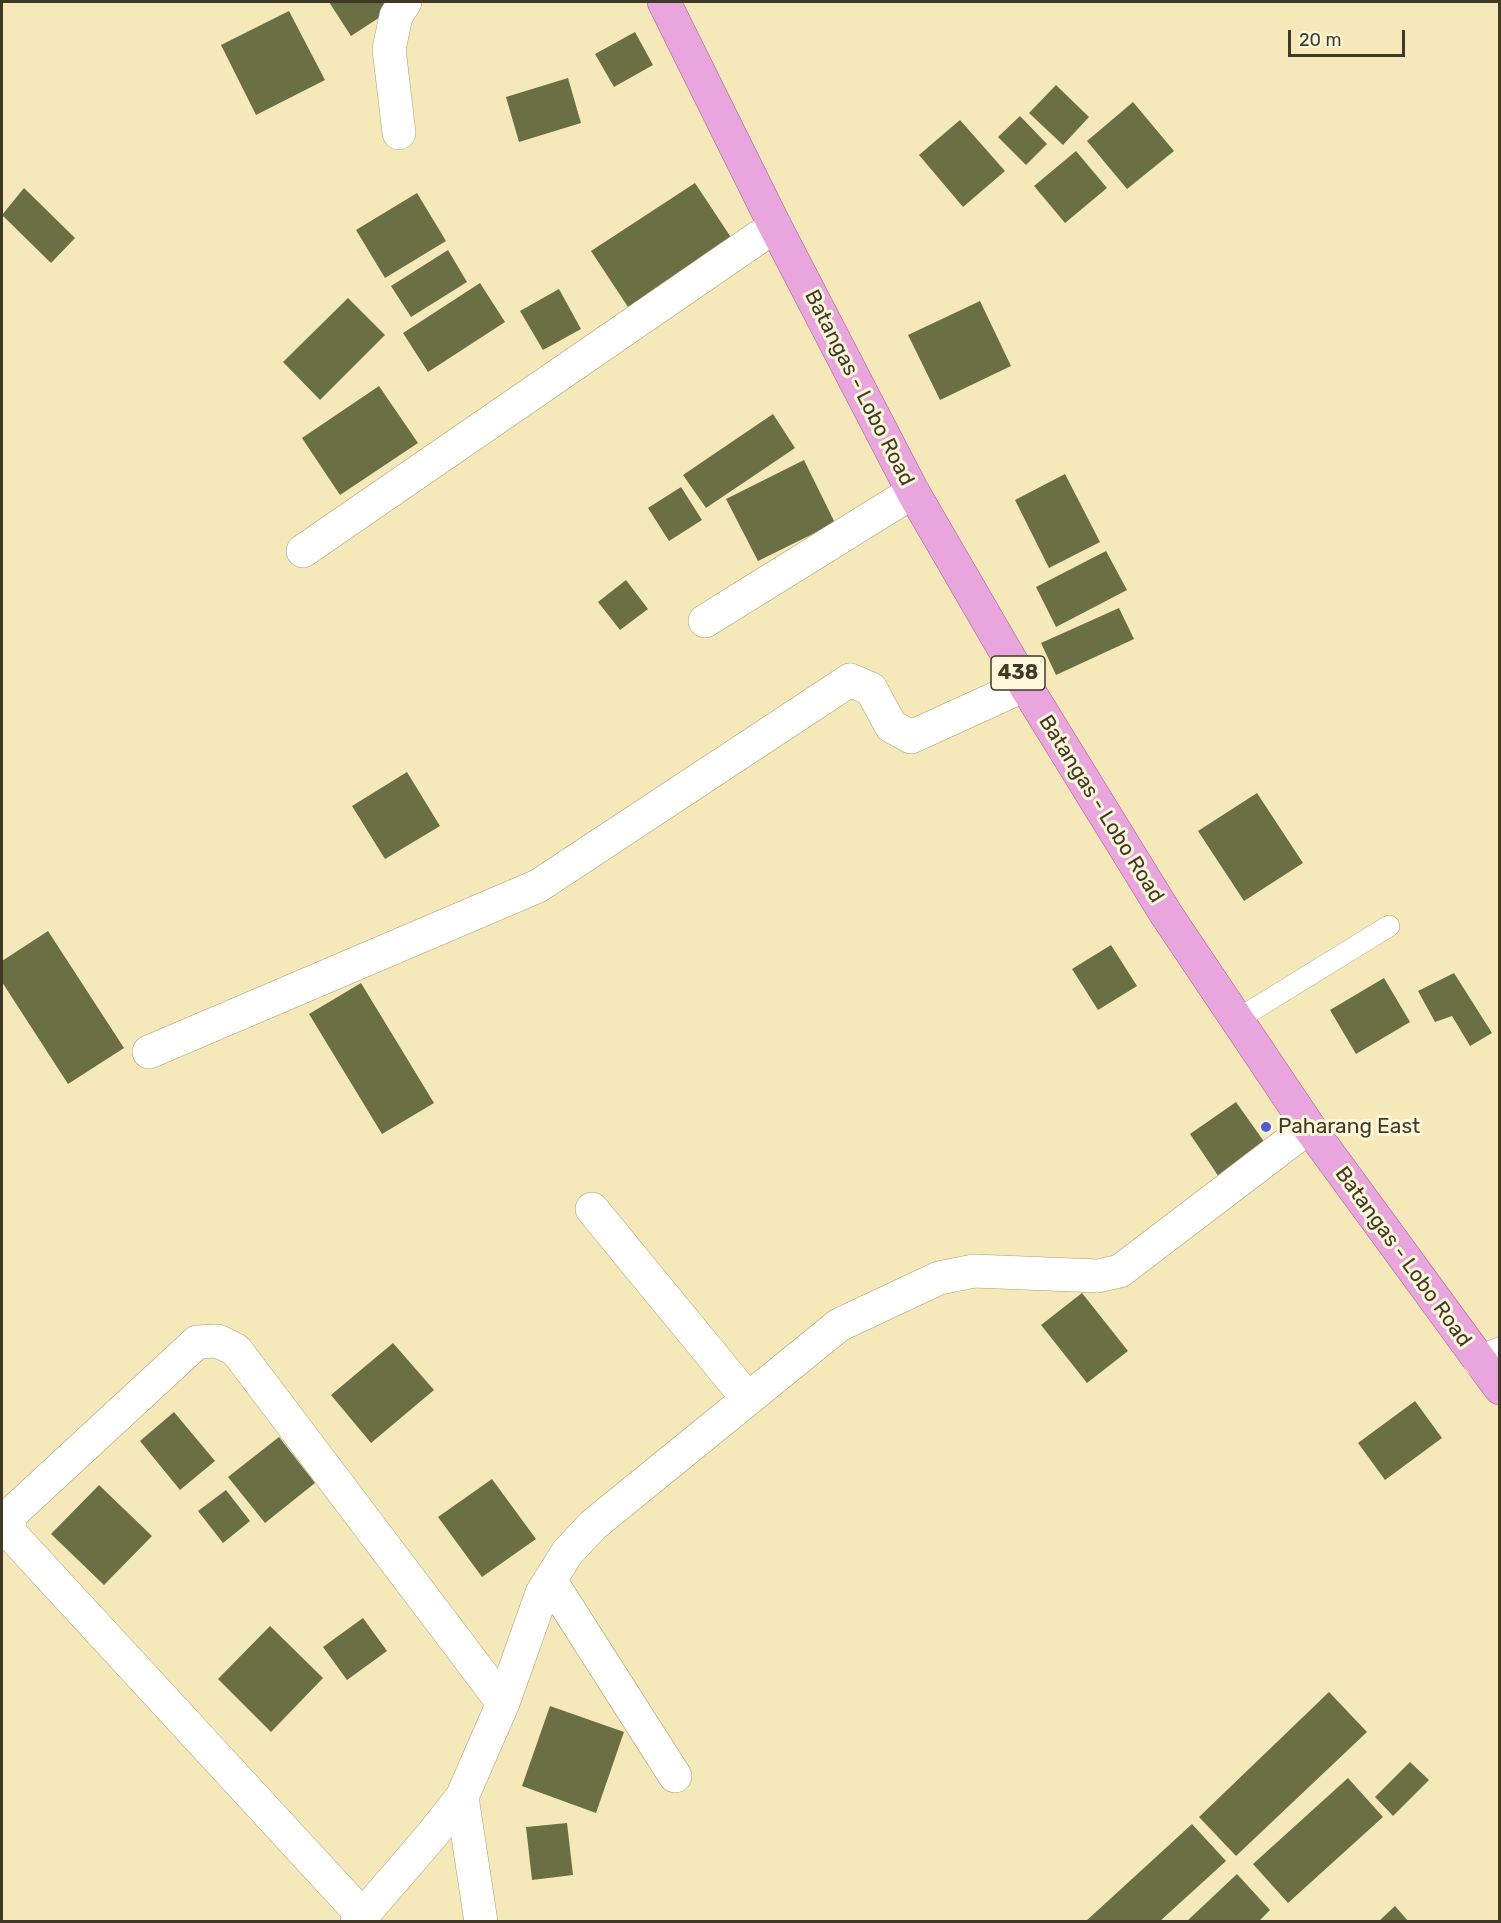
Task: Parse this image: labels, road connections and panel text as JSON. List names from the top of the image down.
{
  "streets": {
    "main road": ["Batangas - Lobo Road", "438"]
  },
  "places": ["Paharang East"],
  "scale_bar": "20 m"
}
